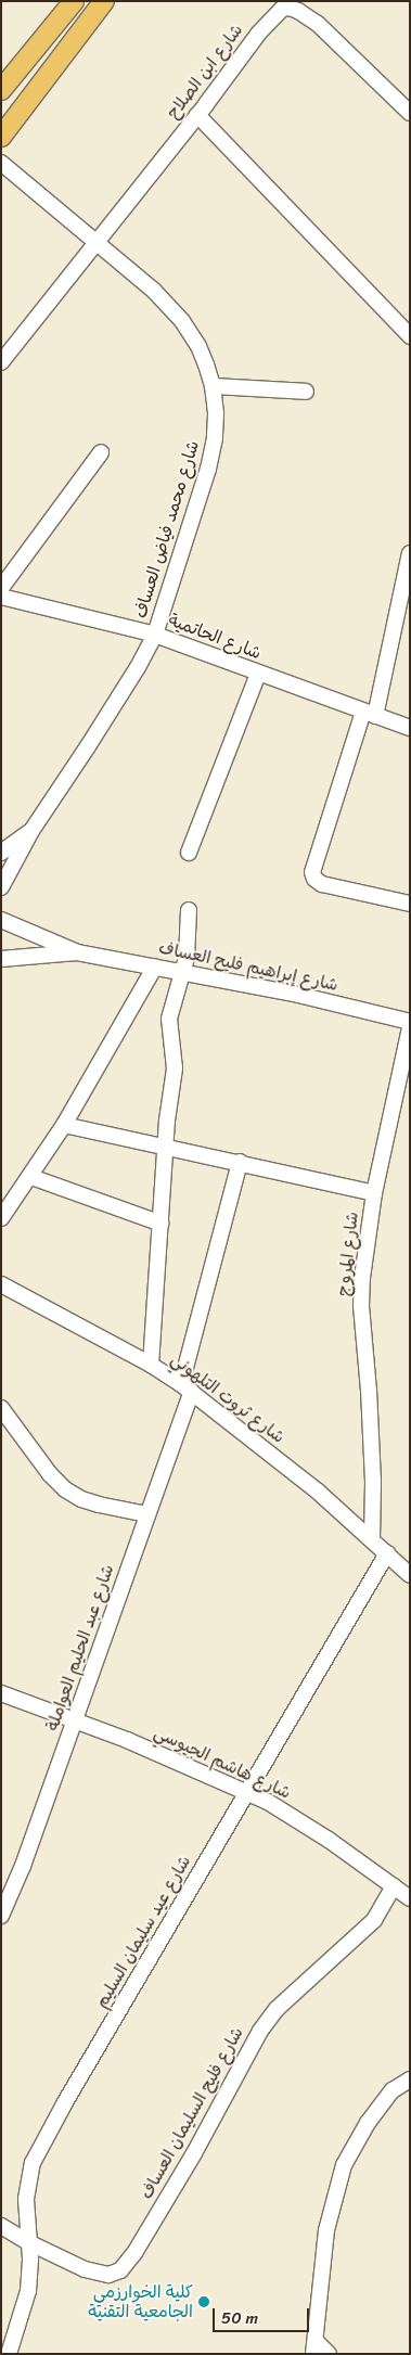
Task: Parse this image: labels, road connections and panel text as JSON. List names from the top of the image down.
{
  "streets": {
    "street": [
      "شارع ابن الصلاح",
      "شارع محمد فياض العساف",
      "شارع الحاتمية",
      "شارع إبراهيم فليح العساف",
      "شارع المروج",
      "شارع ثروت التلهوني",
      "شارع عبد الحليم العواملة",
      "شارع هاشم الجيوسي",
      "شارع عيد سليمان السليم",
      "شارع فليح السليمان العساف"
    ]
  },
  "crossings": [
    ["شارع ابن الصلاح", "شارع محمد فياض العساف"],
    ["شارع محمد فياض العساف", "شارع الحاتمية"],
    ["شارع المروج", "شارع ثروت التلهوني"],
    ["شارع المروج", "شارع عبد الحليم العواملة"],
    ["شارع ثروت التلهوني", "شارع عبد الحليم العواملة"],
    ["شارع ثروت التلهوني", "شارع عيد سليمان السليم"],
    ["شارع عبد الحليم العواملة", "شارع هاشم الجيوسي"],
    ["شارع هاشم الجيوسي", "شارع عيد سليمان السليم"],
    ["شارع هاشم الجيوسي", "شارع فليح السليمان العساف"],
    ["شارع عيد سليمان السليم", "شارع فليح السليمان العساف"]
  ],
  "places": ["كلية الخوارزمي الجامعية التقنية"],
  "scale_bar": "50 m"
}
